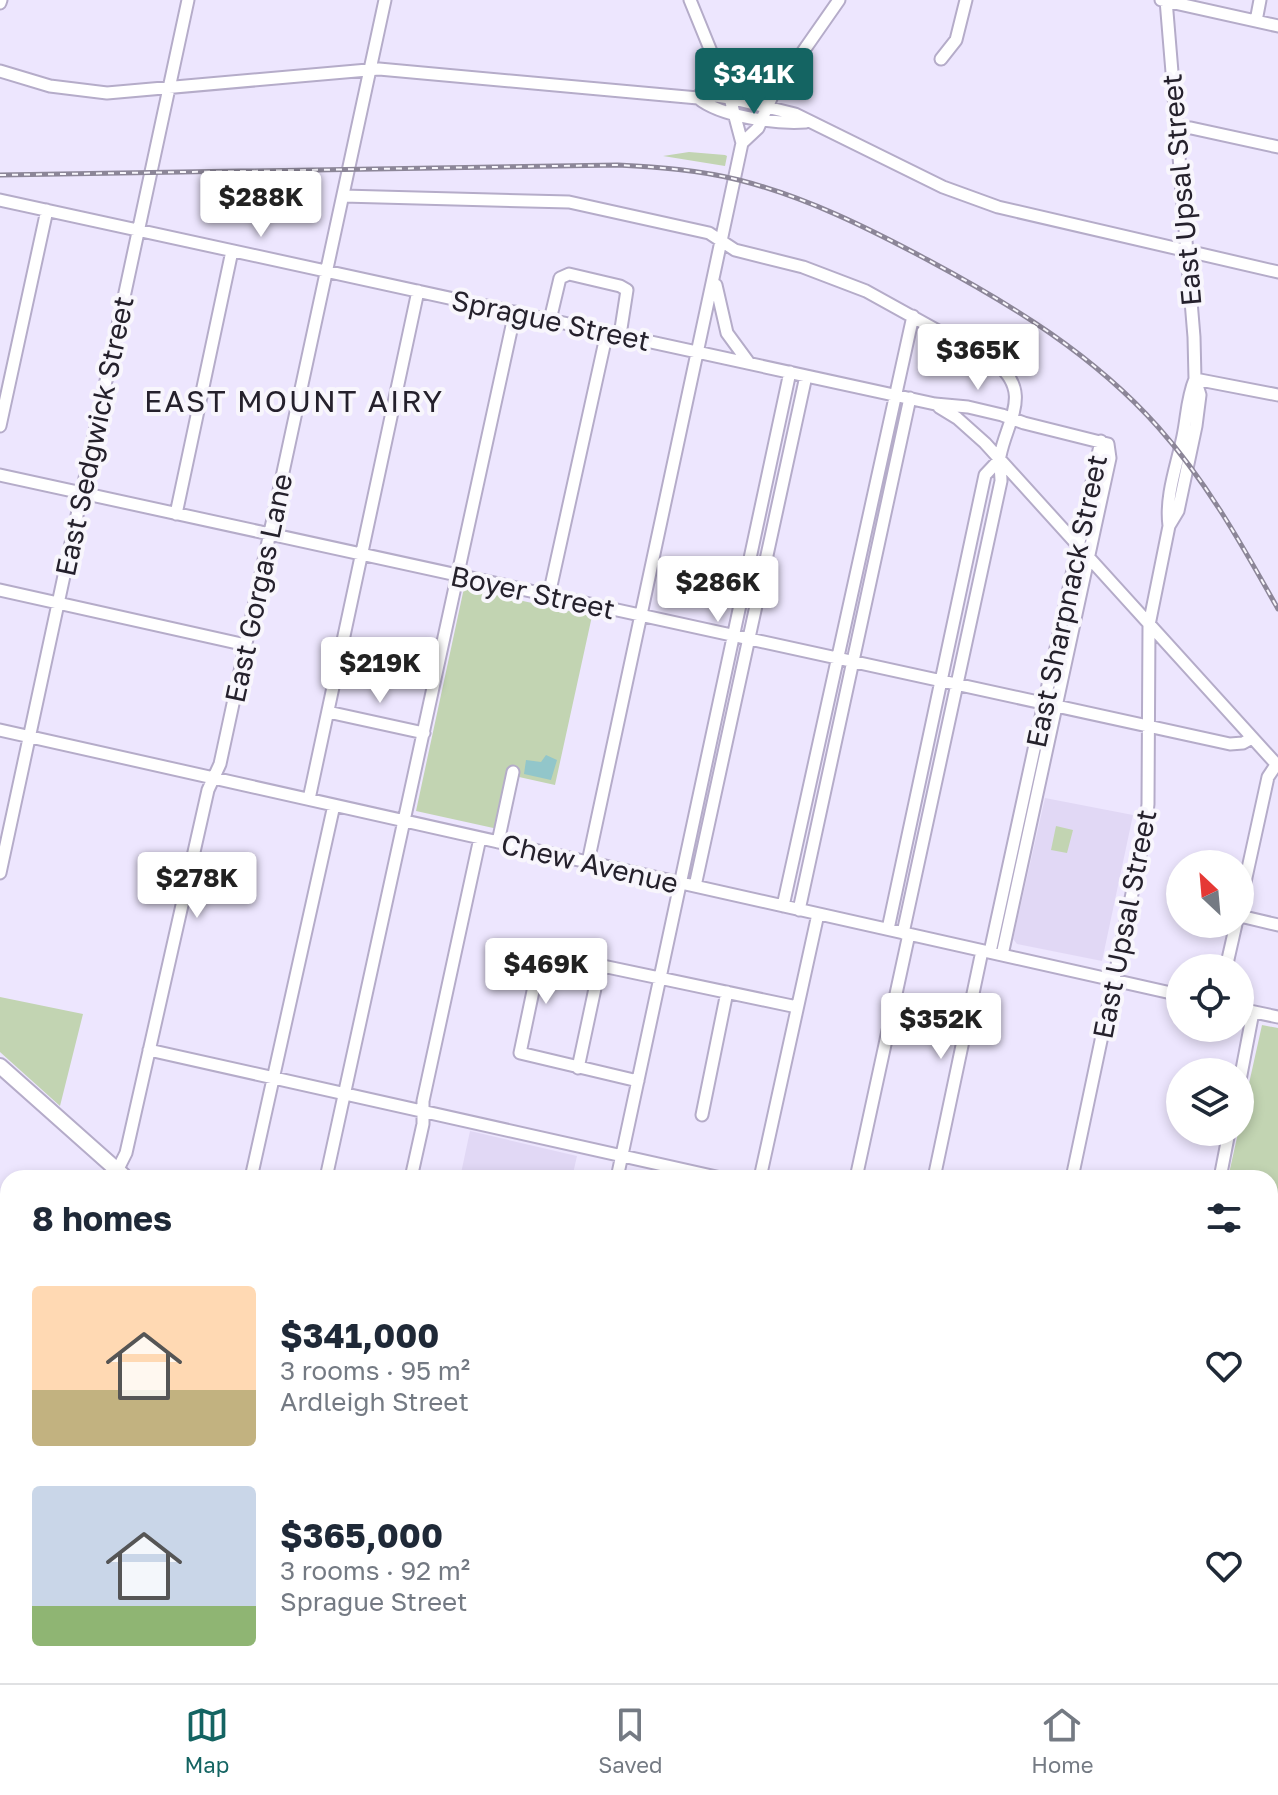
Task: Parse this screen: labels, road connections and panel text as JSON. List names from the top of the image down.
{
  "streets": {
    "street": [
      "East Upsal Street",
      "Sprague Street",
      "East Sedgwick Street",
      "East Gorgas Lane",
      "Boyer Street",
      "East Sharpnack Street",
      "Chew Avenue"
    ]
  },
  "crossings": [
    ["East Upsal Street", "Boyer Street"],
    ["East Upsal Street", "Chew Avenue"],
    ["Sprague Street", "East Sedgwick Street"],
    ["Sprague Street", "East Gorgas Lane"],
    ["Sprague Street", "East Sharpnack Street"],
    ["East Sedgwick Street", "Boyer Street"],
    ["East Sedgwick Street", "Chew Avenue"],
    ["East Gorgas Lane", "Boyer Street"],
    ["East Gorgas Lane", "Chew Avenue"],
    ["Boyer Street", "East Sharpnack Street"],
    ["East Sharpnack Street", "Chew Avenue"]
  ],
  "districts": ["EAST MOUNT AIRY"],
  "north": "top left",
  "page": {
    "price": [
      "$341K",
      "$288K",
      "$365K",
      "$286K",
      "$219K",
      "$278K",
      "$469K",
      "$352K"
    ],
    "heading": "8 homes",
    "list": [
      {
        "name": "$341,000",
        "note": "3 rooms · 95 m² · Ardleigh Street"
      },
      {
        "name": "$365,000",
        "note": "3 rooms · 92 m² · Sprague Street"
      }
    ],
    "tabs": ["Map", "Saved", "Home"]
  }
}
